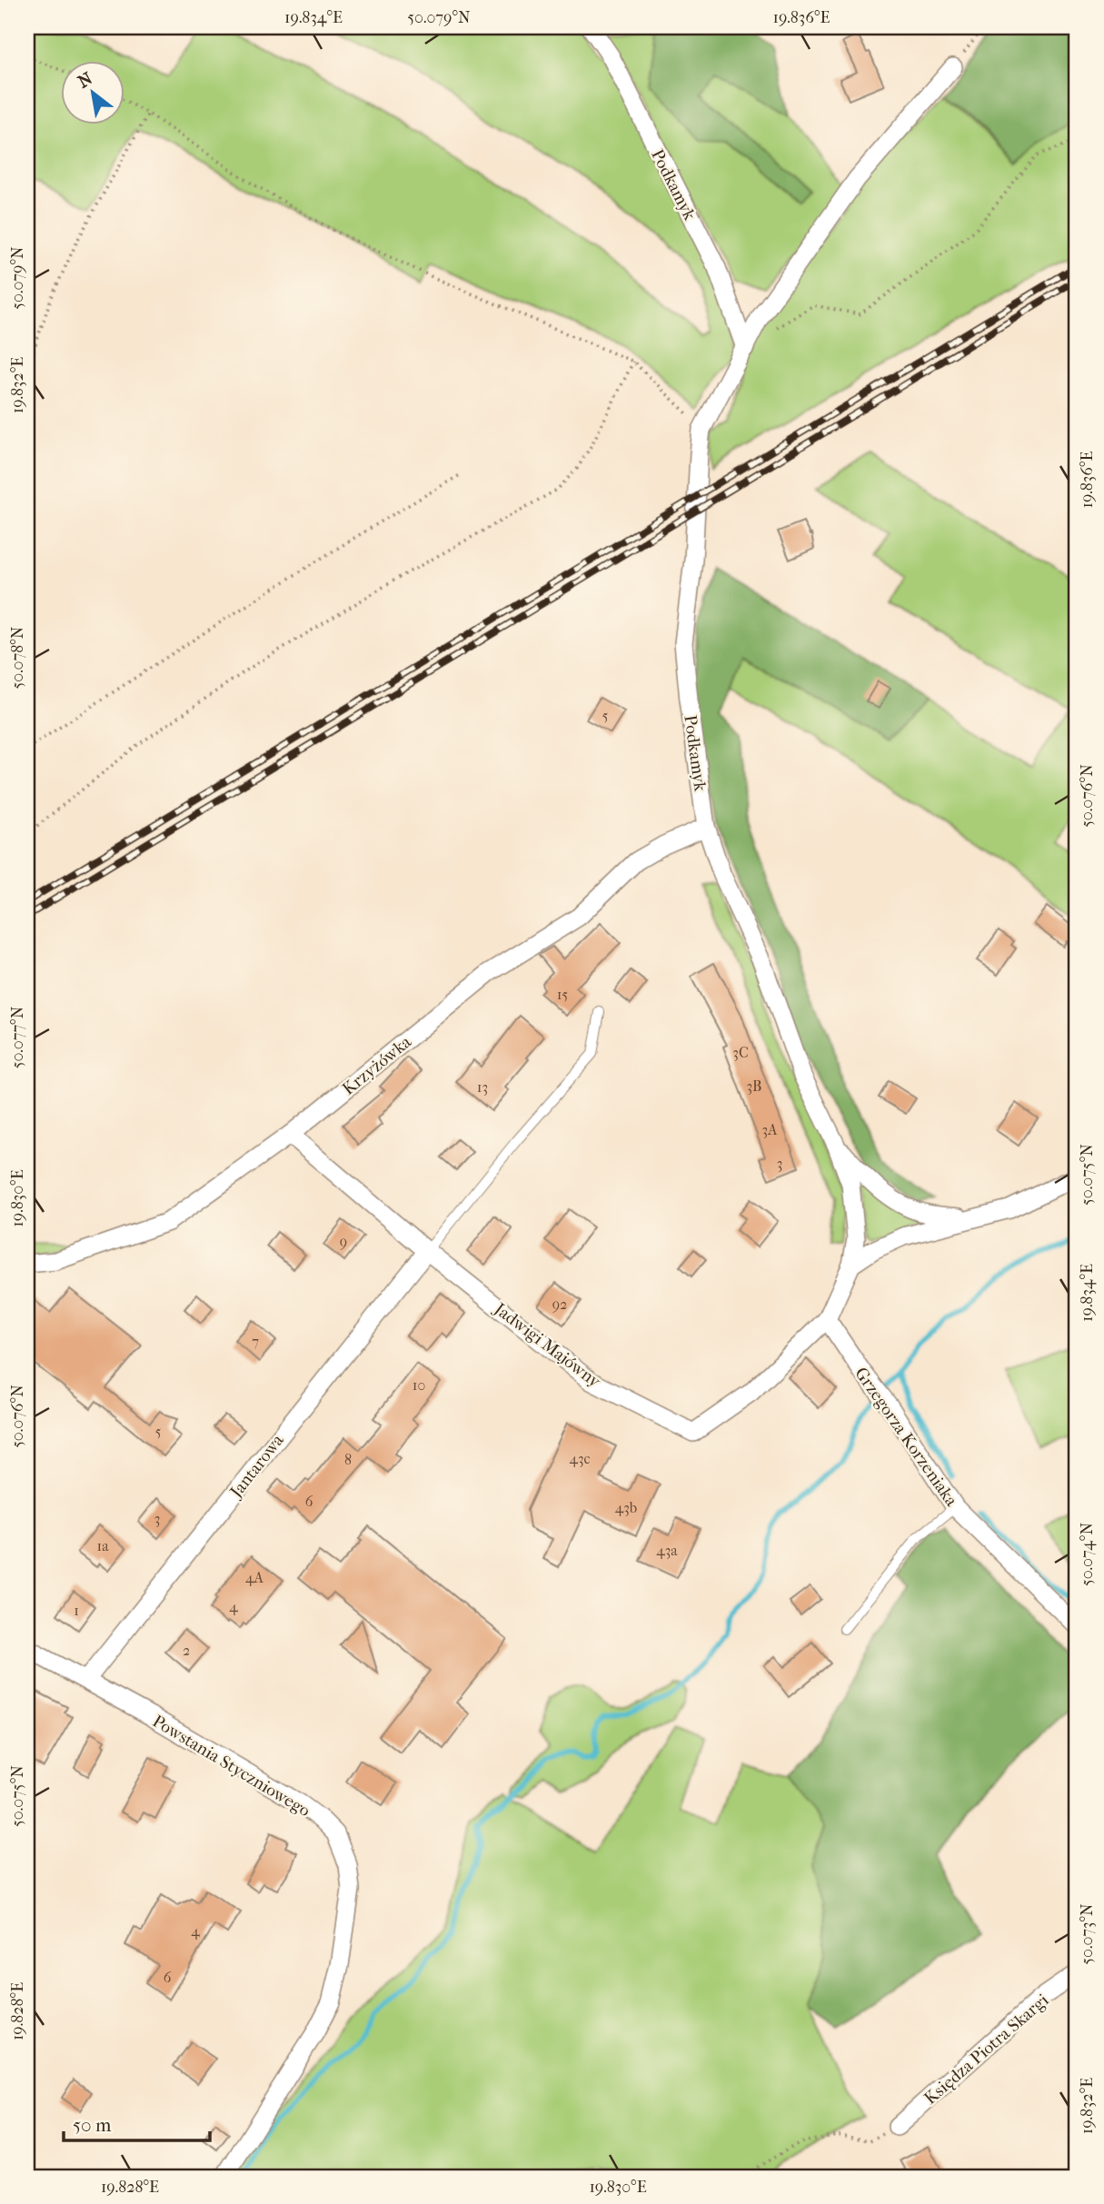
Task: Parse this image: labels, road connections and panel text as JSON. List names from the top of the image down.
{
  "streets": {
    "street": [
      "Podkamyk",
      "Krzyżówka",
      "Jadwigi Majówny",
      "Grzegorza Korzeniaka",
      "Jantarowa",
      "Powstania Styczniowego",
      "Księdza Piotra Skargi"
    ]
  },
  "crossings": [
    ["Podkamyk", "Krzyżówka"],
    ["Podkamyk", "Jadwigi Majówny"],
    ["Jadwigi Majówny", "Grzegorza Korzeniaka"],
    ["Jadwigi Majówny", "Jantarowa"],
    ["Jantarowa", "Powstania Styczniowego"]
  ],
  "house_numbers": [
    "5",
    "15",
    "3C",
    "3B",
    "13",
    "3A",
    "3",
    "9",
    "92",
    "7",
    "10",
    "5",
    "43c",
    "8",
    "6",
    "43b",
    "3",
    "1a",
    "43a",
    "4A",
    "4",
    "1",
    "2",
    "4",
    "6"
  ],
  "scale_bar": "50 m",
  "north": "top left",
  "coordinates": [
    "19.834°E",
    "50.079°N",
    "19.836°E",
    "19.832°E",
    "50.078°N",
    "50.076°N",
    "50.077°N",
    "50.075°N",
    "19.830°E",
    "50.074°N",
    "50.073°N",
    "19.828°E"
  ]
}
